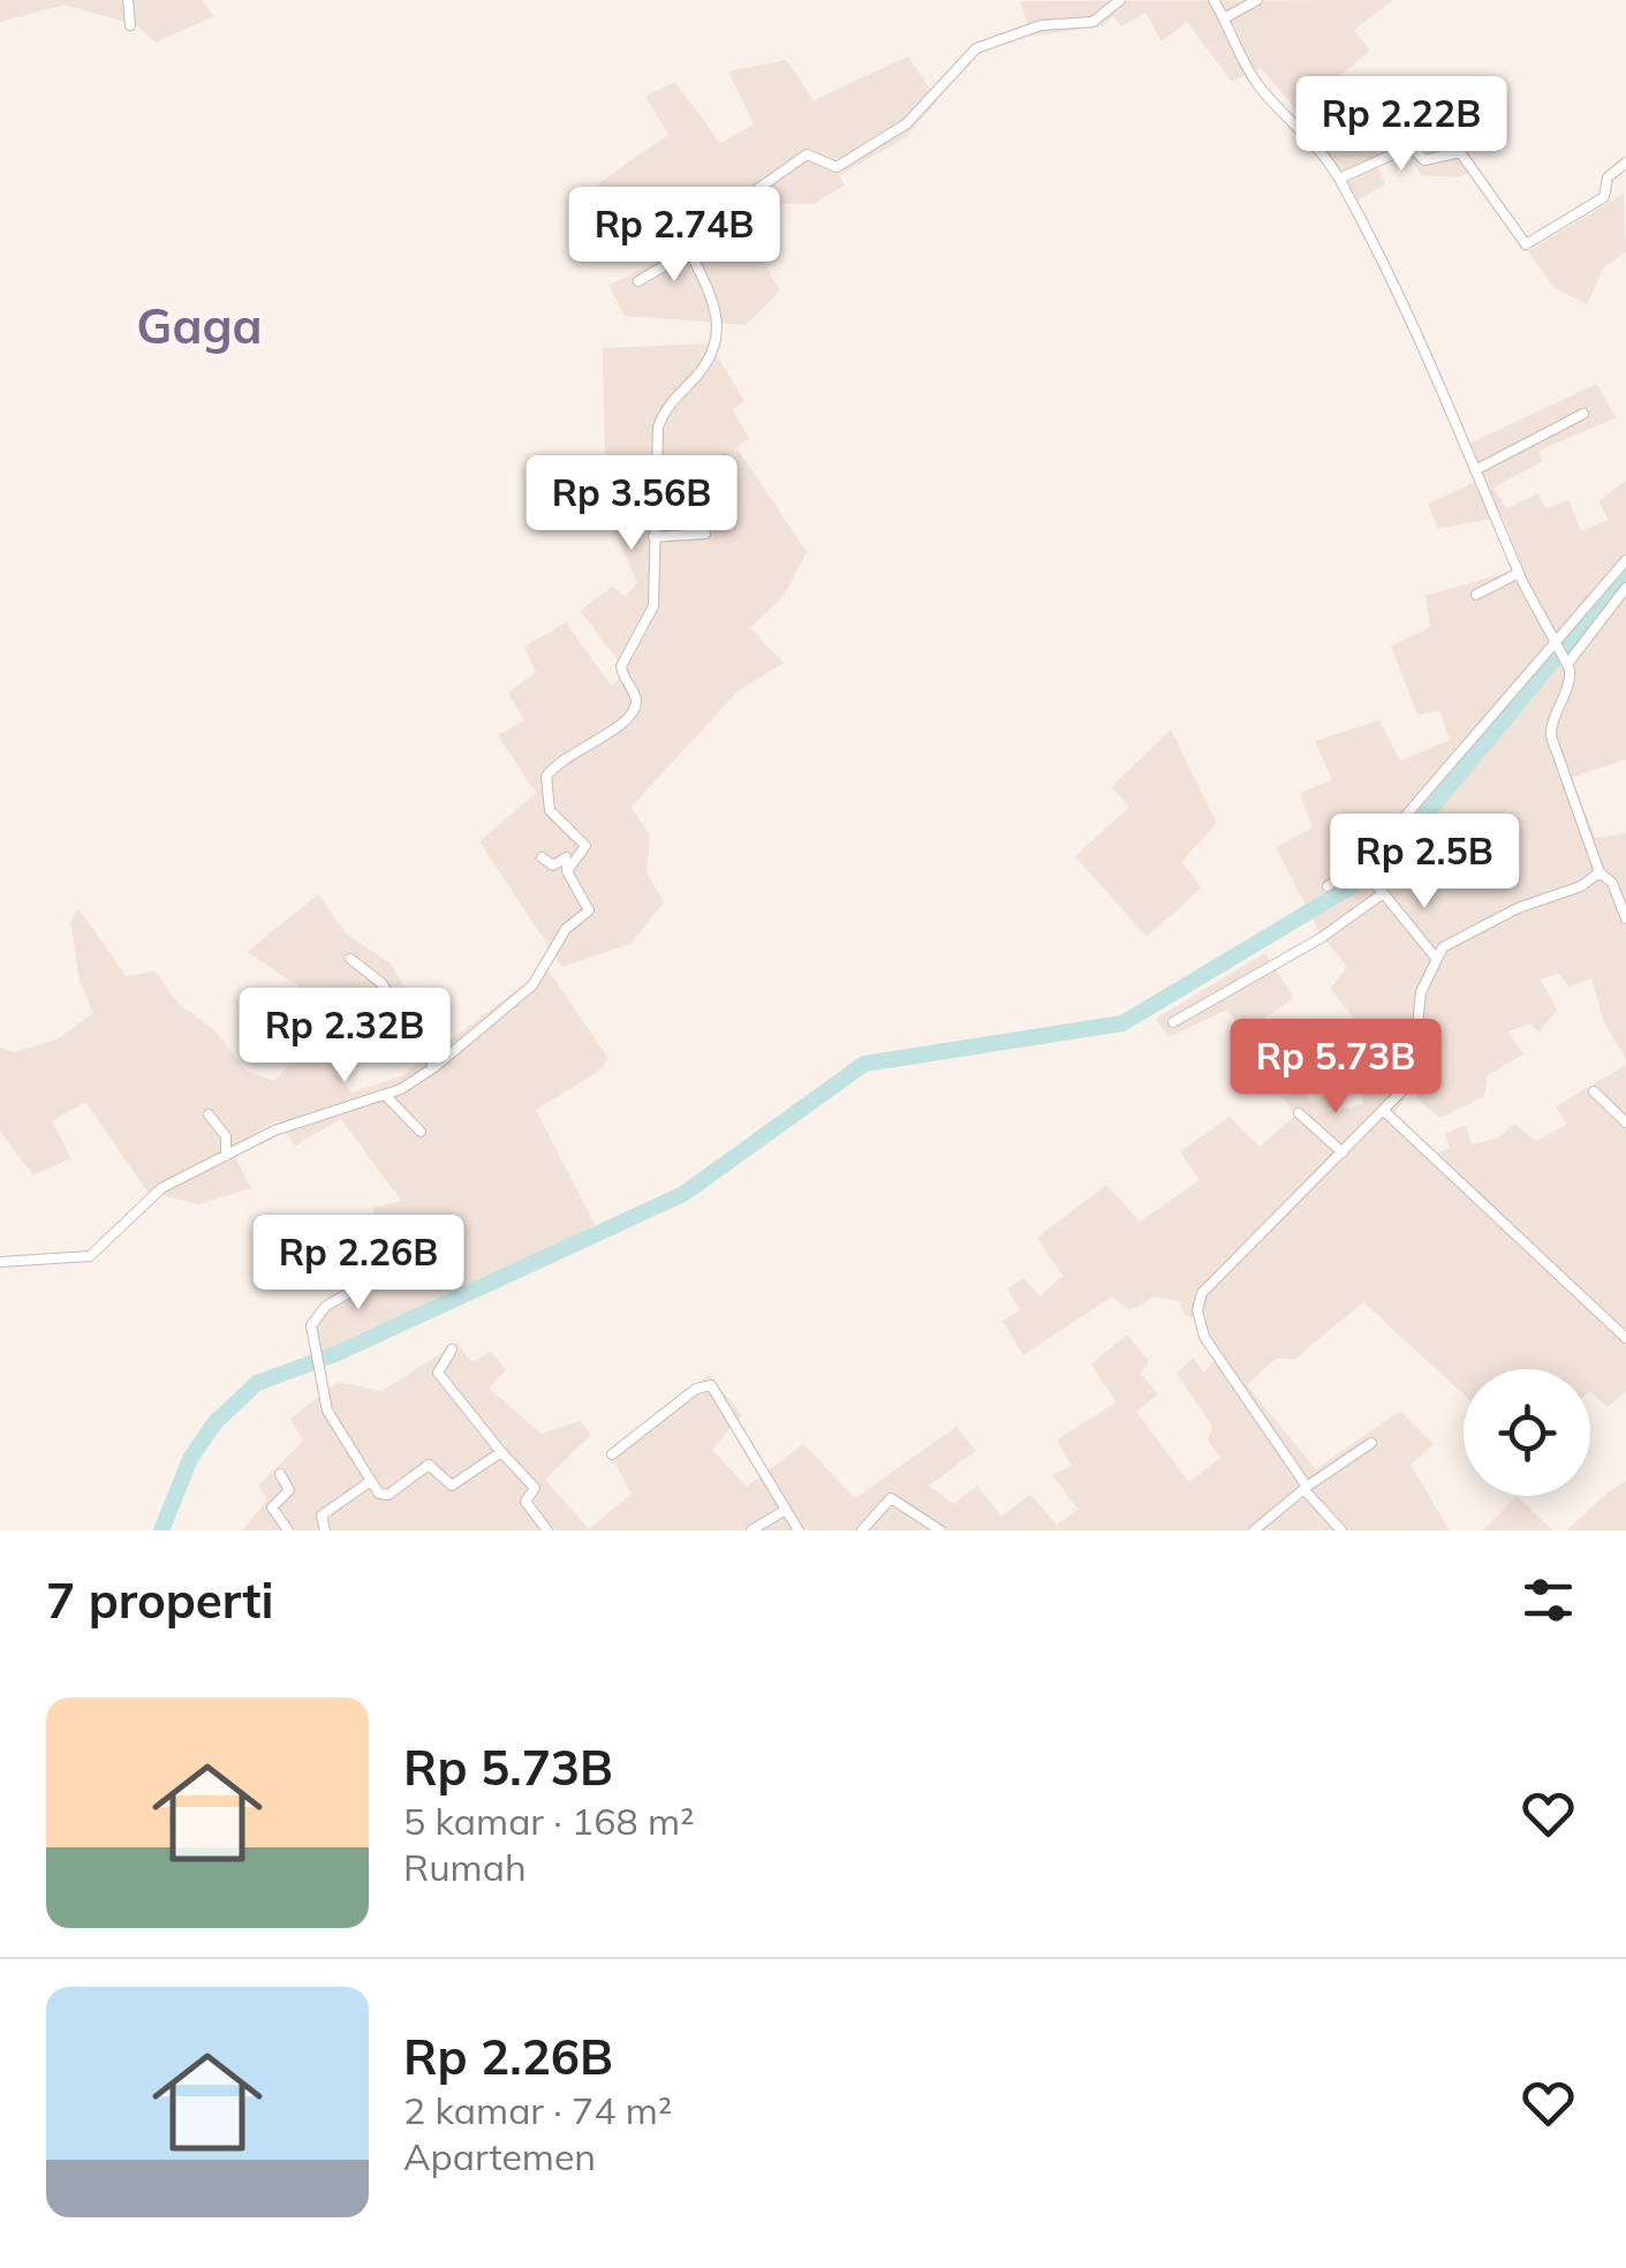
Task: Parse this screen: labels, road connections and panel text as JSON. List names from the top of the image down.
{
  "districts": ["Gaga"],
  "page": {
    "price": [
      "Rp 2.22B",
      "Rp 2.74B",
      "Rp 3.56B",
      "Rp 2.5B",
      "Rp 2.32B",
      "Rp 5.73B",
      "Rp 2.26B"
    ],
    "heading": "7 properti",
    "list": [
      {
        "name": "Rp 5.73B",
        "note": "5 kamar · 168 m² · Rumah"
      },
      {
        "name": "Rp 2.26B",
        "note": "2 kamar · 74 m² · Apartemen"
      }
    ]
  }
}
